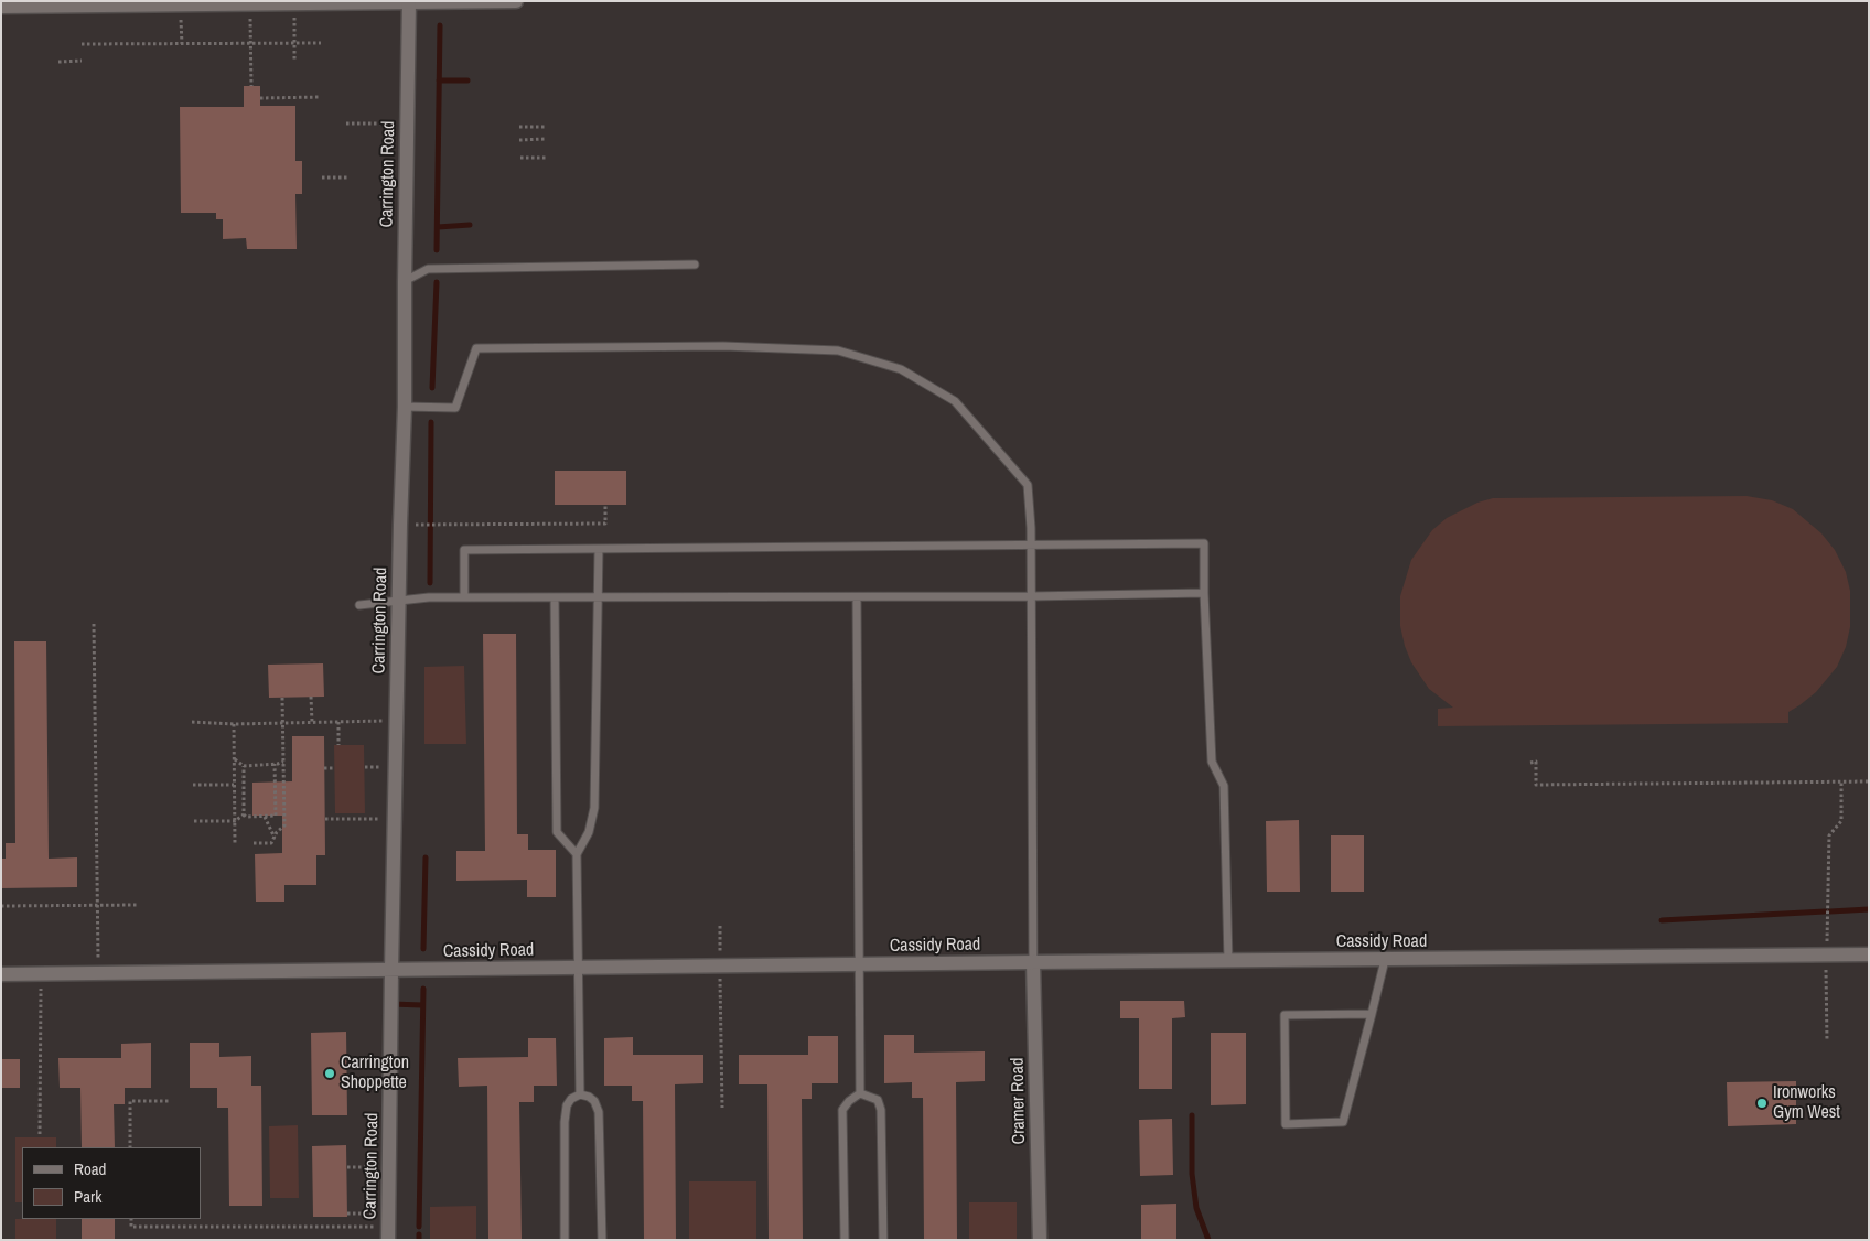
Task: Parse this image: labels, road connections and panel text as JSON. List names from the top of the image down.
{
  "streets": {
    "street": ["Carrington Road", "Cassidy Road", "Cramer Road"]
  },
  "crossings": [
    ["Carrington Road", "Cassidy Road"],
    ["Cassidy Road", "Cramer Road"]
  ],
  "places": ["Carrington Shoppette", "Ironworks Gym West"],
  "legend": ["Road", "Park"]
}
